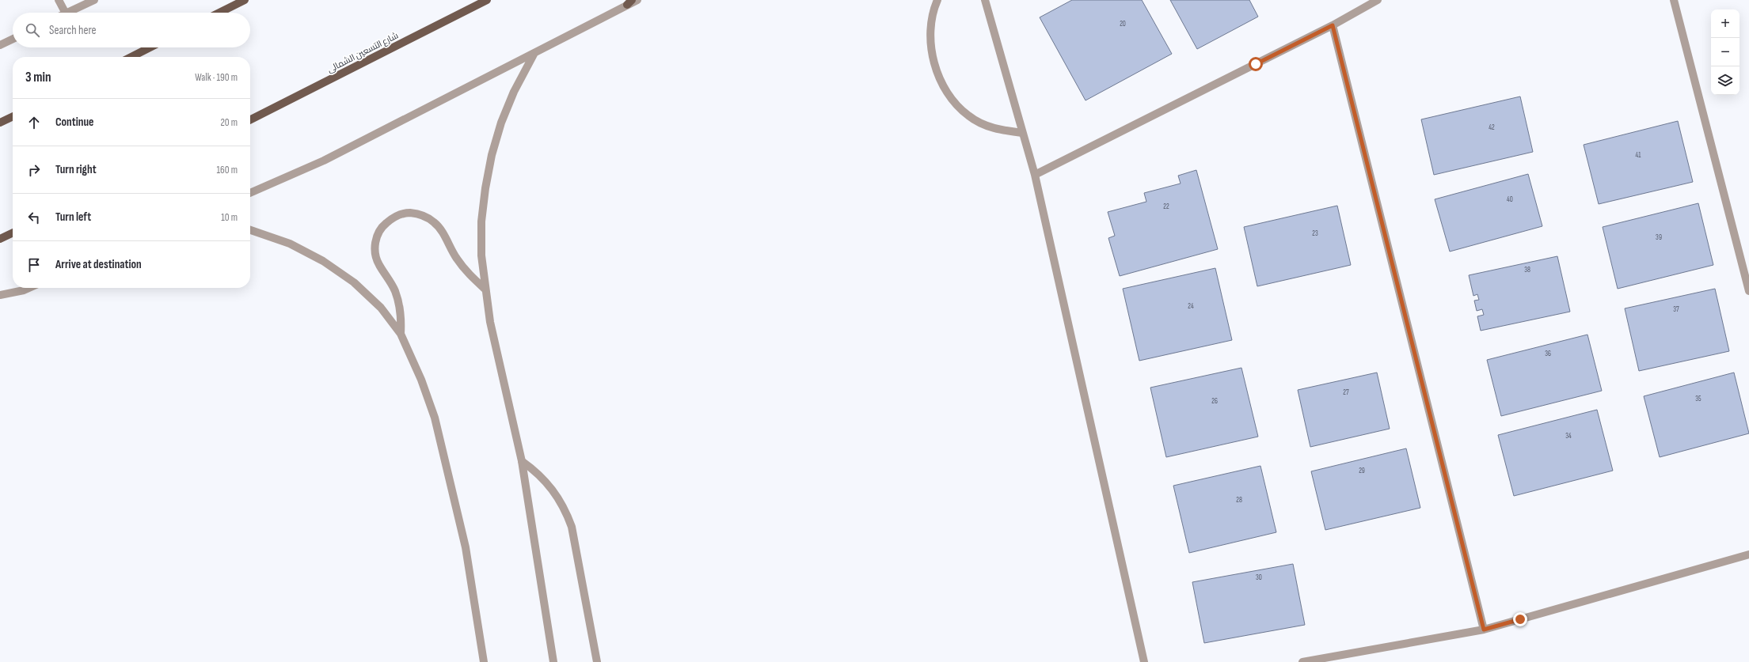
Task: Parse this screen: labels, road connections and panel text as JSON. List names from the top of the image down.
{
  "streets": {
    "main road": ["شارع التسعين الشمالى"]
  },
  "house_numbers": [
    "20",
    "42",
    "41",
    "40",
    "22",
    "23",
    "39",
    "38",
    "24",
    "37",
    "36",
    "27",
    "35",
    "26",
    "34",
    "29",
    "28",
    "30"
  ],
  "page": {
    "map_buttons": ["+", "−"],
    "search": "Search here",
    "heading": ["3 min", "Walk · 190 m"],
    "list": [
      ["Continue", "20 m"],
      ["Turn right", "160 m"],
      ["Turn left", "10 m"],
      "Arrive at destination"
    ]
  }
}
